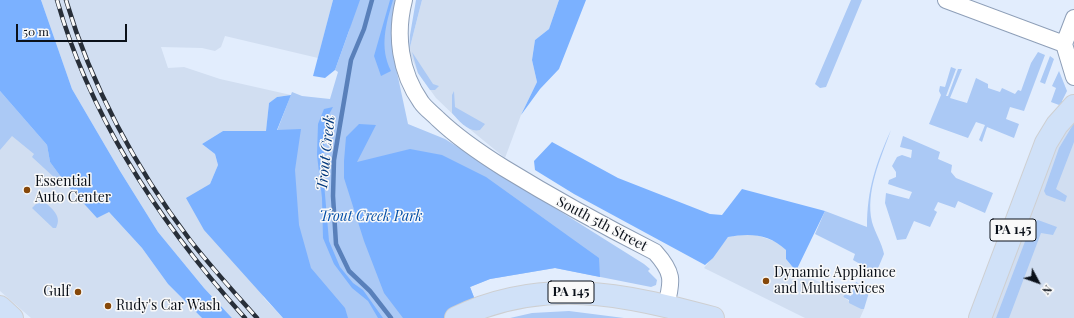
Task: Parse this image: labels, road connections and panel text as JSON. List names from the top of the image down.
{
  "streets": {
    "main road": ["PA 145"],
    "street": ["South 5th Street"]
  },
  "crossings": [
    ["South 5th Street", "PA 145"]
  ],
  "water": ["Trout Creek"],
  "parks": ["Trout Creek Park"],
  "places": [
    "Essential Auto Center",
    "Dynamic Appliance and Multiservices",
    "Gulf",
    "Rudy's Car Wash"
  ],
  "scale_bar": "50 m",
  "north": "bottom right"
}
